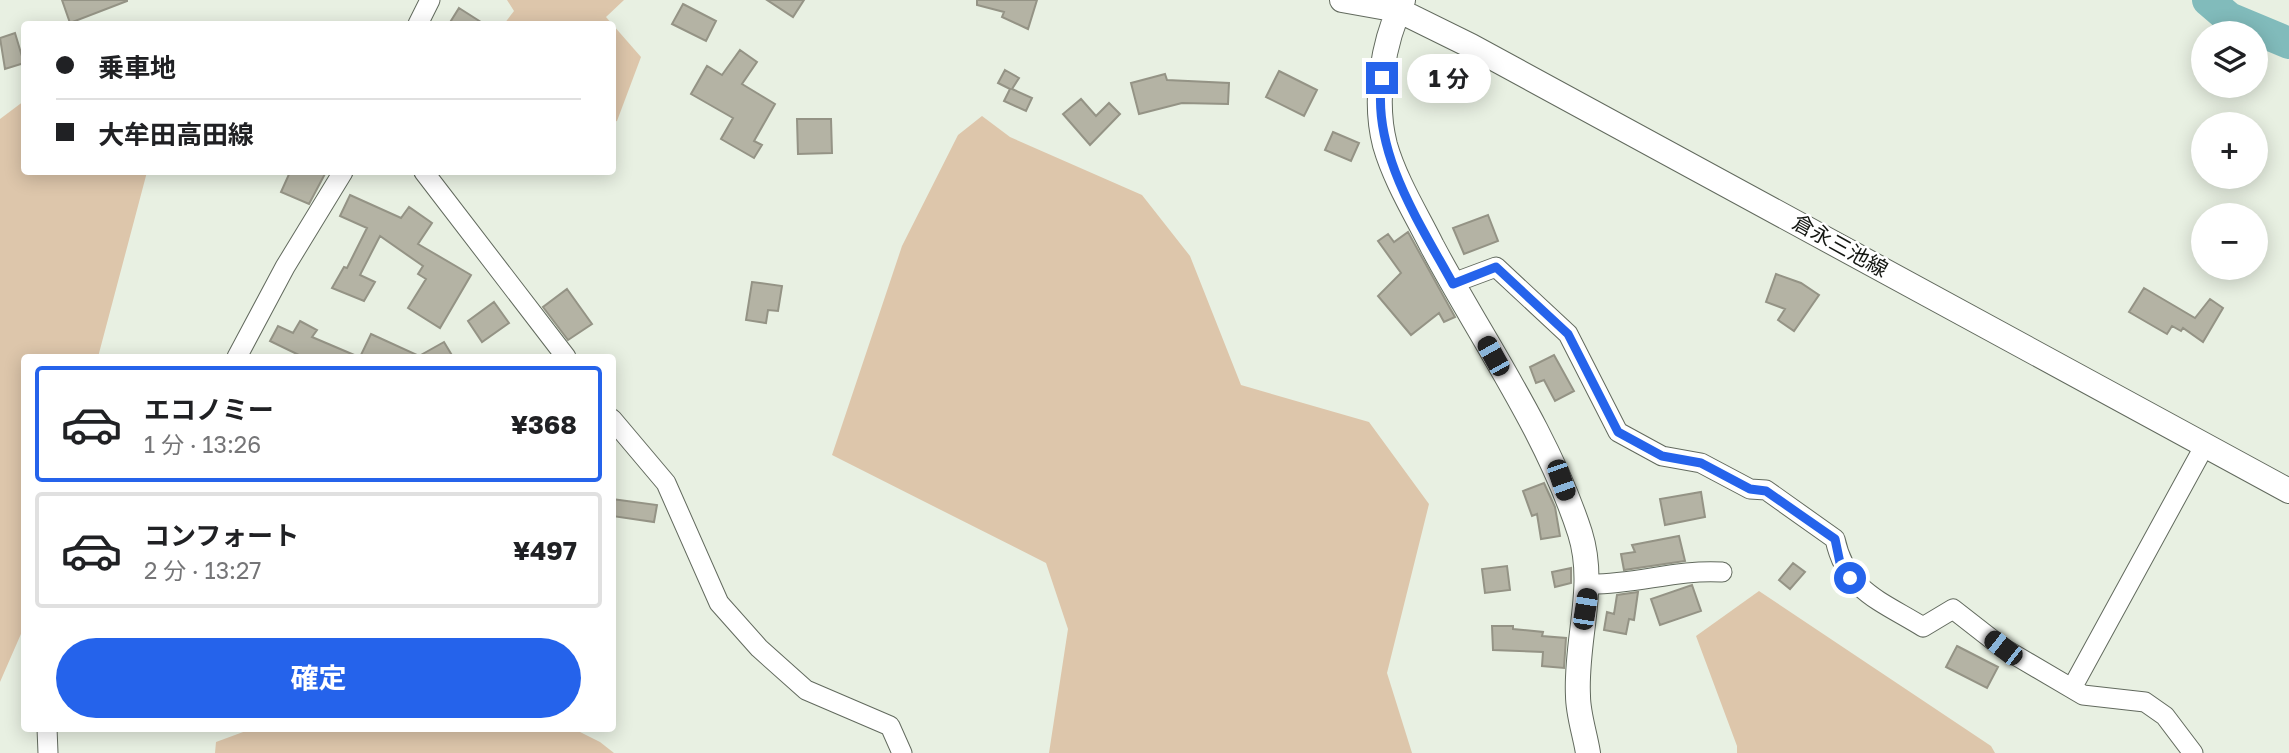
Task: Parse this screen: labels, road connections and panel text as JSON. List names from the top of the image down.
{
  "streets": {
    "main road": ["倉永三池線"]
  },
  "page": {
    "map_buttons": ["+", "−"],
    "banner": ["乗車地", "大牟田高田線"],
    "bubble": "1 分",
    "list": [
      {
        "name": "エコノミー",
        "note": "1 分 · 13:26",
        "value": "¥368"
      },
      {
        "name": "コンフォート",
        "note": "2 分 · 13:27",
        "value": "¥497"
      }
    ],
    "buttons": "確定"
  }
}
